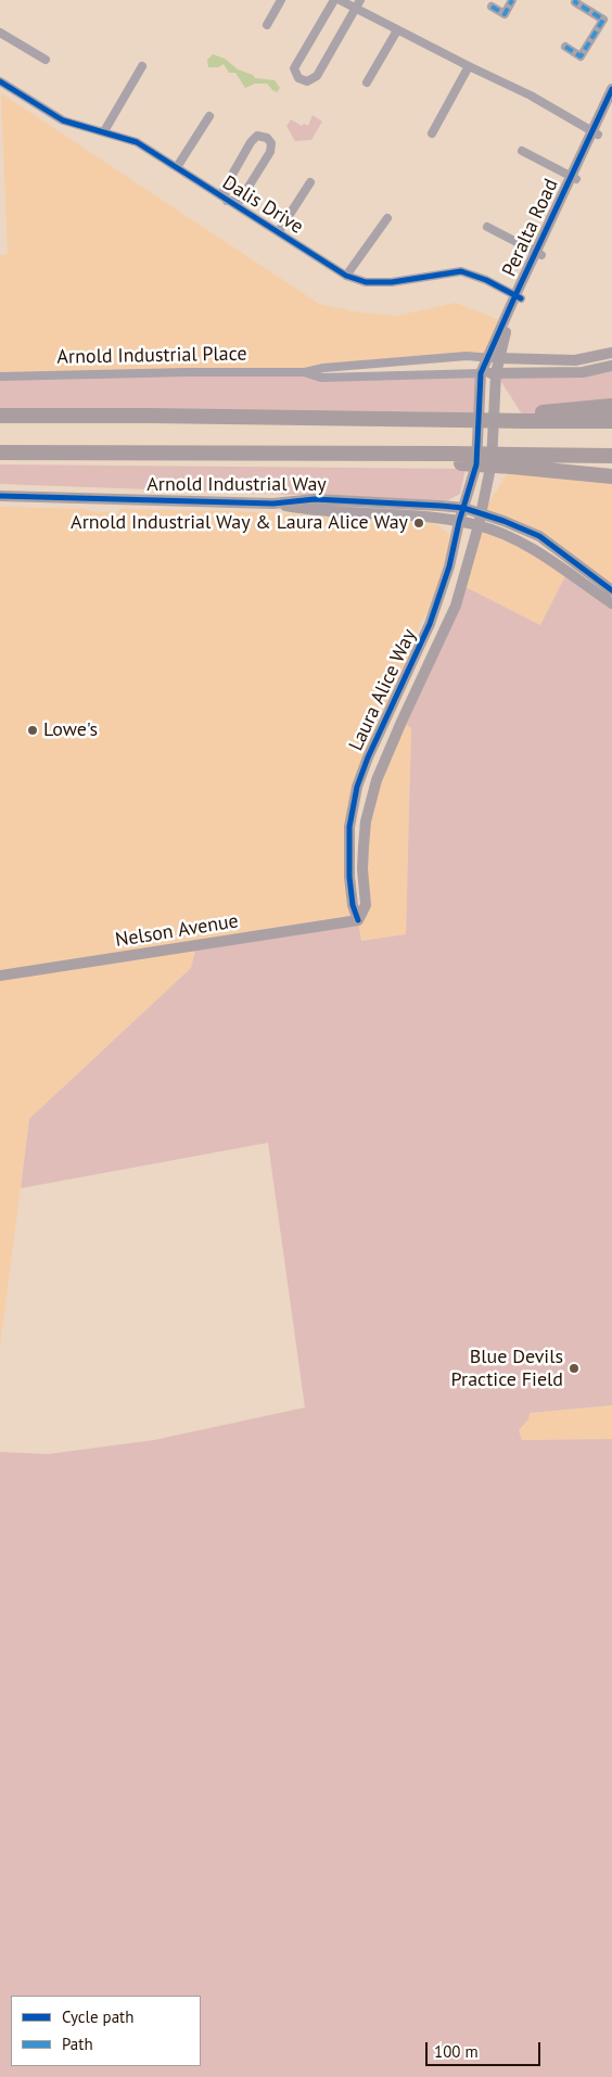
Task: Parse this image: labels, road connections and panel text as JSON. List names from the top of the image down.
{
  "streets": {
    "street": [
      "Dalis Drive",
      "Peralta Road",
      "Arnold Industrial Place",
      "Arnold Industrial Way",
      "Laura Alice Way",
      "Nelson Avenue"
    ]
  },
  "crossings": [
    ["Dalis Drive", "Peralta Road"],
    ["Peralta Road", "Arnold Industrial Place"],
    ["Peralta Road", "Arnold Industrial Way"],
    ["Peralta Road", "Laura Alice Way"],
    ["Arnold Industrial Way", "Laura Alice Way"],
    ["Laura Alice Way", "Nelson Avenue"]
  ],
  "places": ["Arnold Industrial Way & Laura Alice Way", "Lowe's", "Blue Devils Practice Field"],
  "legend": ["Cycle path", "Path"],
  "scale_bar": "100 m"
}
